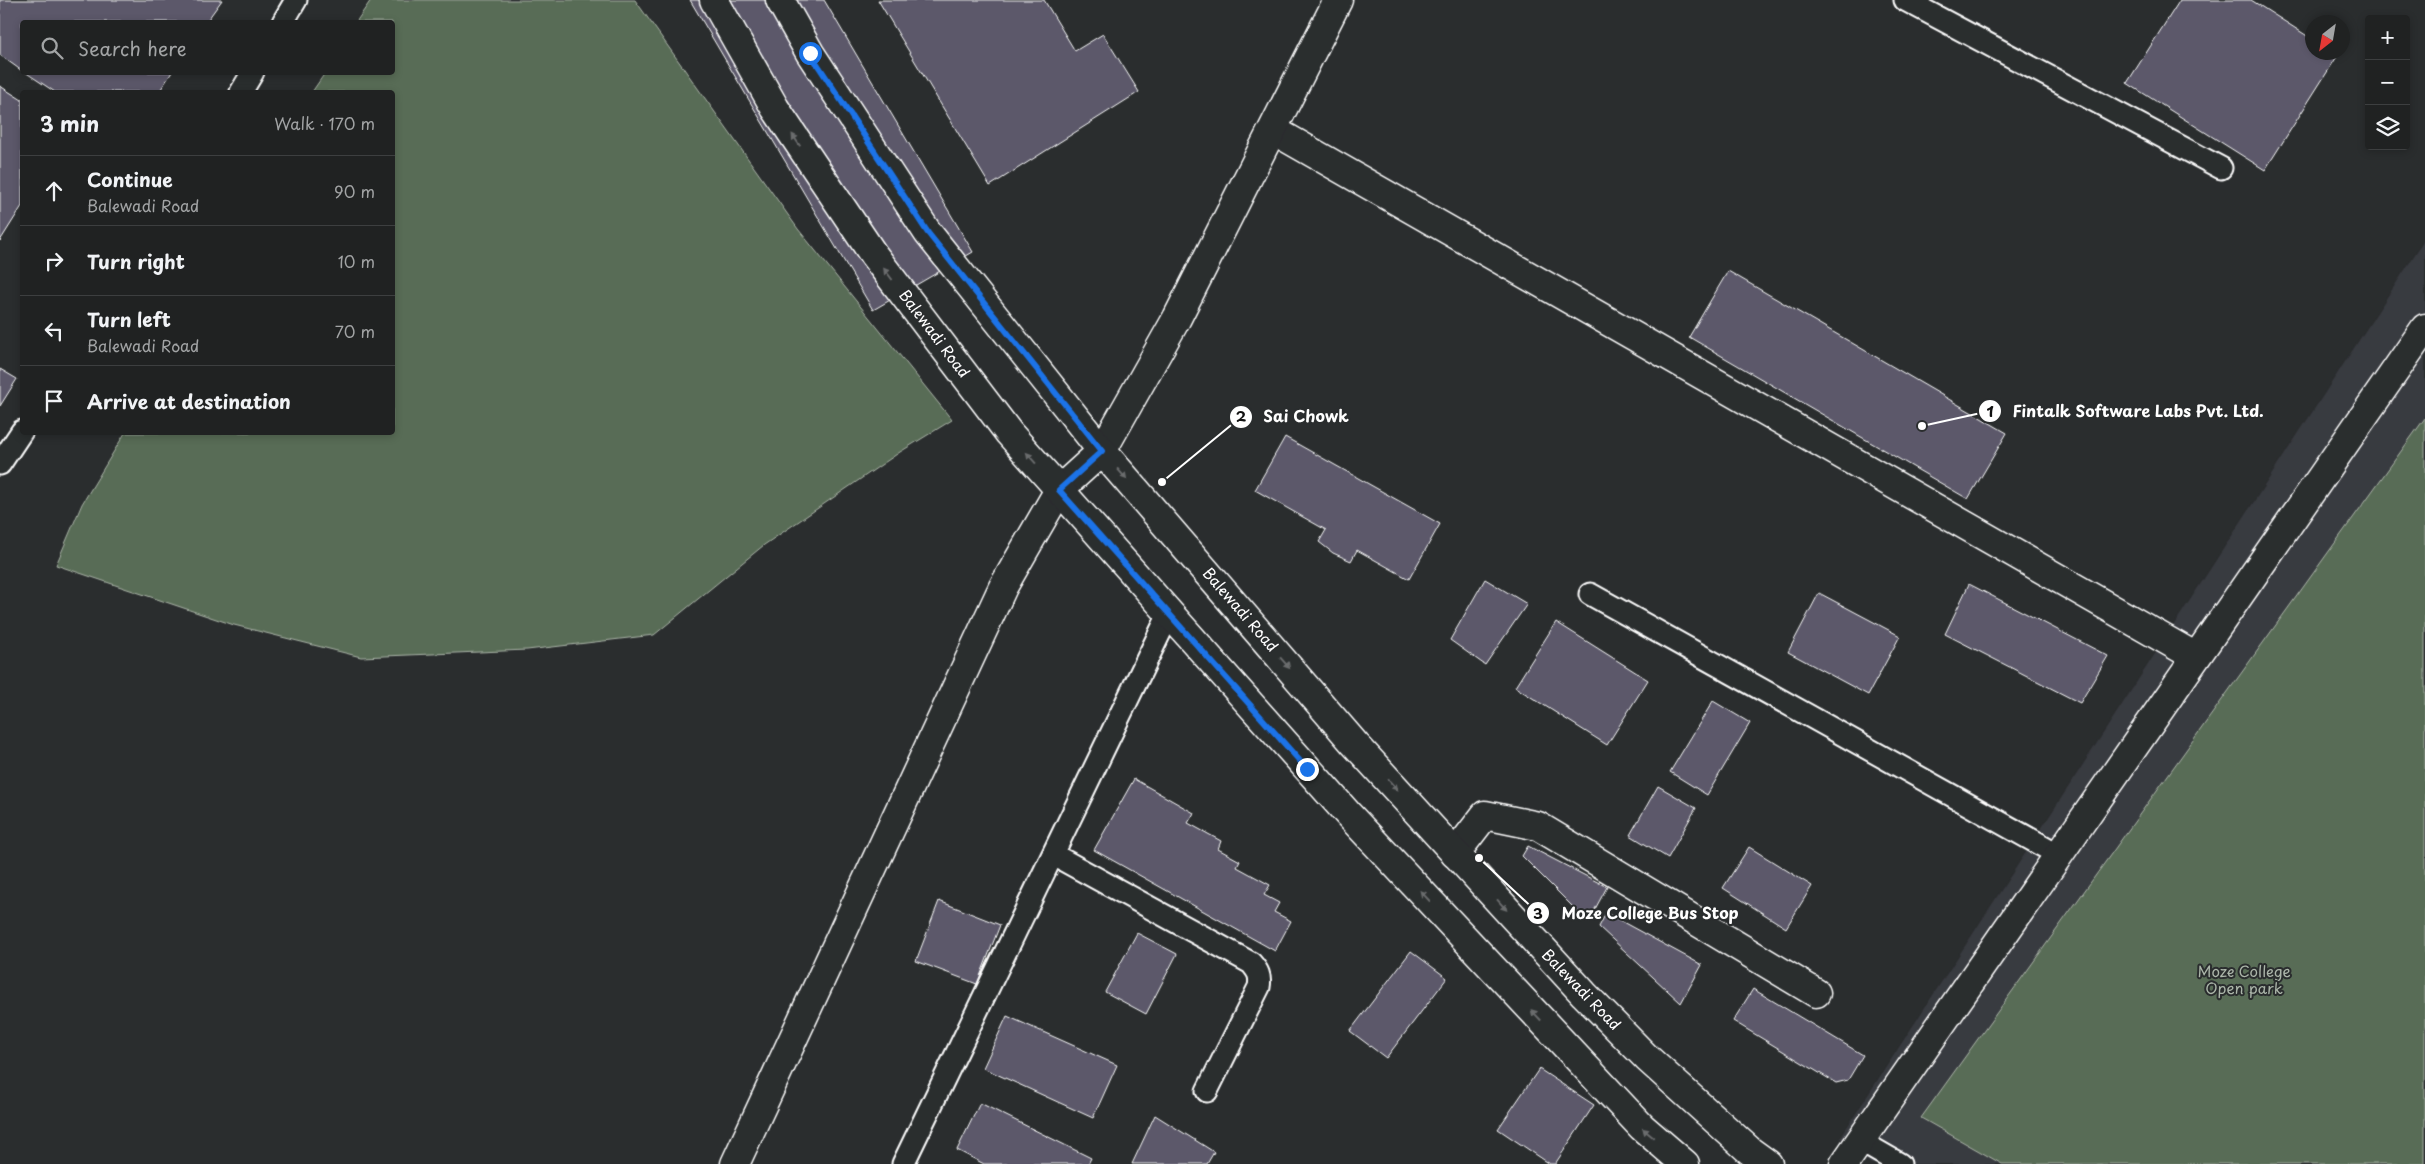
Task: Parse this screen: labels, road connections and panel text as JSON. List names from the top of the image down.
{
  "streets": {
    "street": ["Balewadi Road"]
  },
  "parks": ["Moze College Open park"],
  "places": ["Fintalk Software Labs Pvt. Ltd.", "Sai Chowk", "Moze College Bus Stop"],
  "north": "bottom left",
  "page": {
    "map_buttons": ["+", "−"],
    "search": "Search here",
    "heading": ["3 min", "Walk · 170 m"],
    "list": [
      ["Continue", "Balewadi Road", "90 m"],
      ["Turn right", "10 m"],
      ["Turn left", "Balewadi Road", "70 m"],
      "Arrive at destination"
    ]
  }
}
